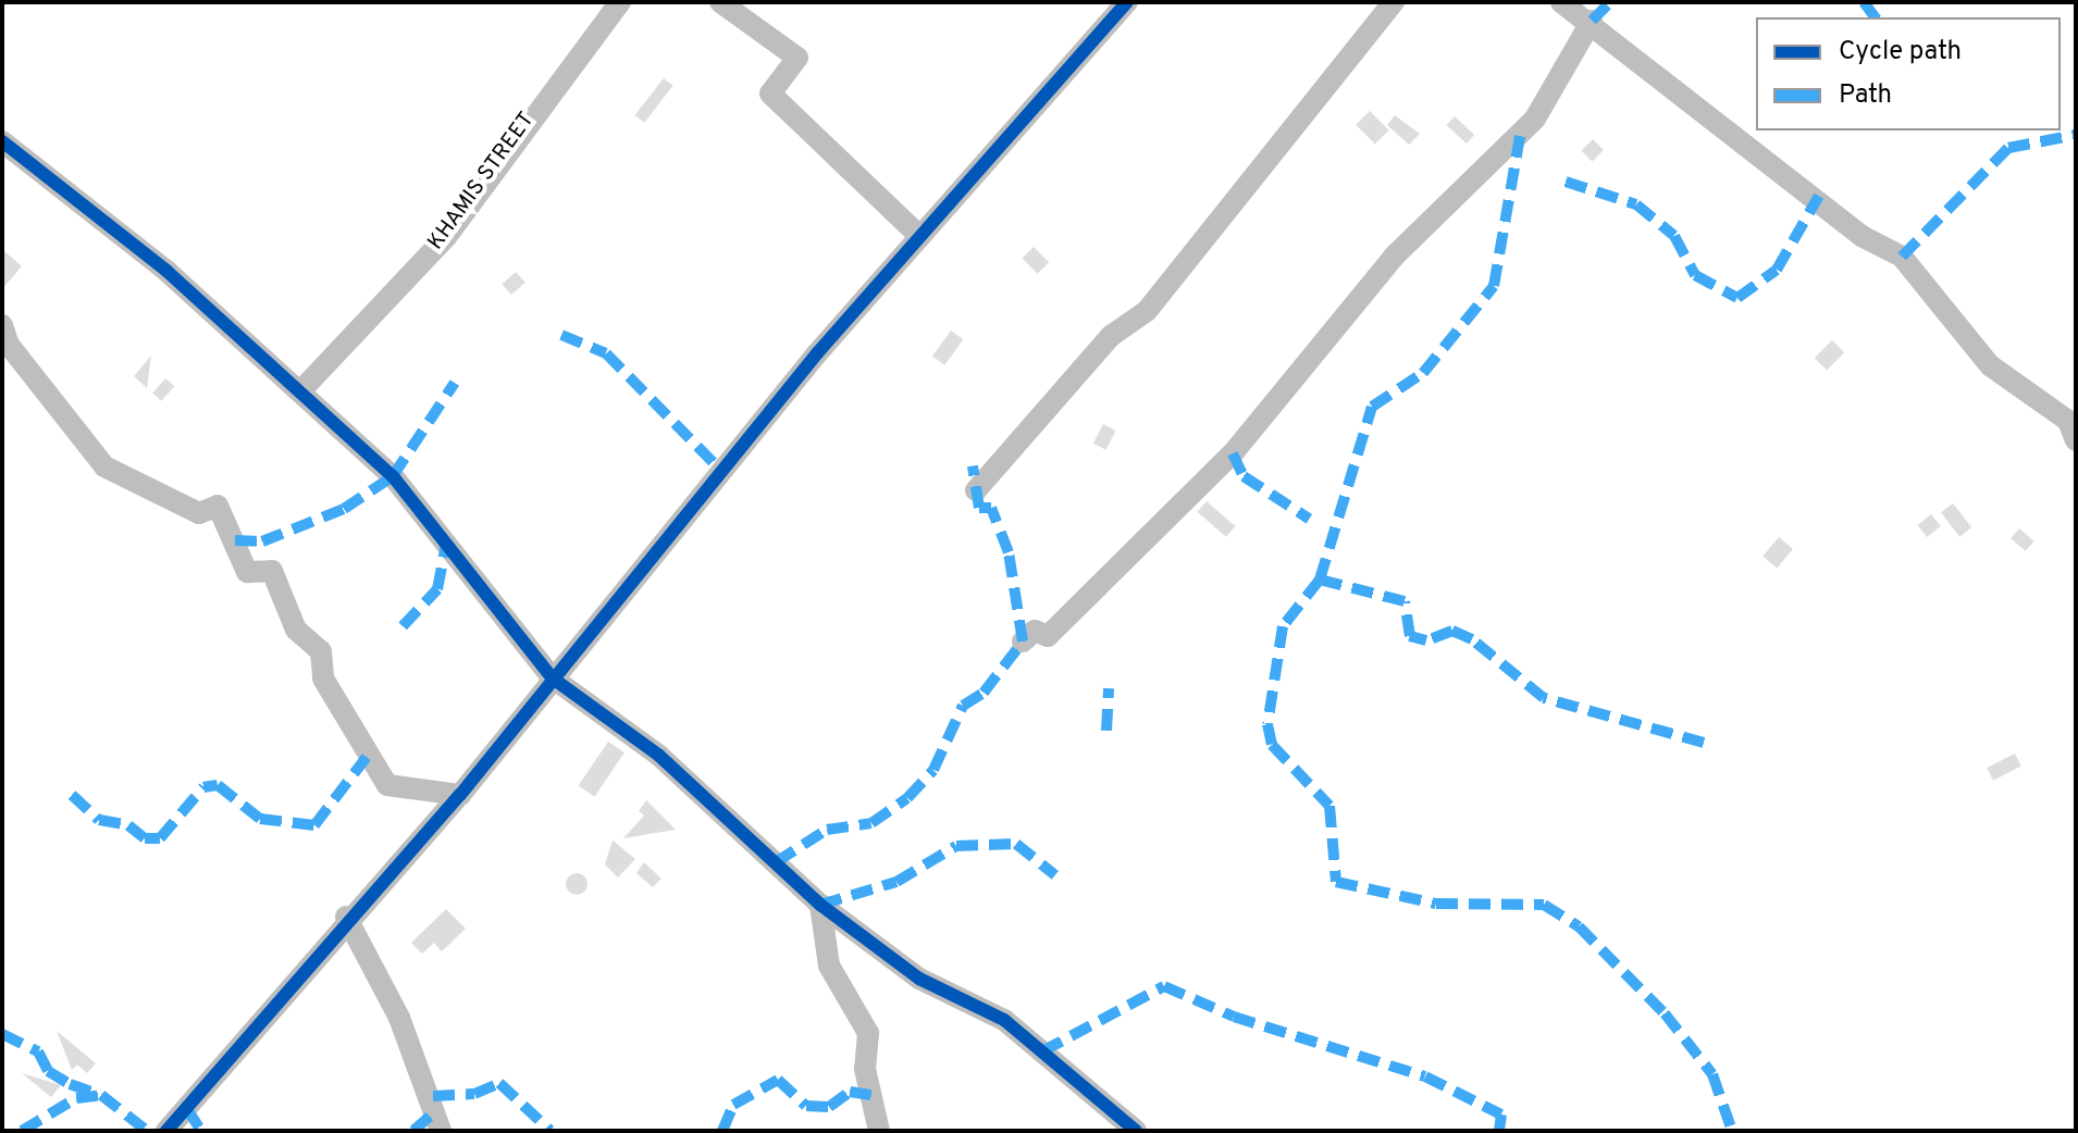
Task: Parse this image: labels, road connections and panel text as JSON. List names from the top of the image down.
{
  "streets": {
    "street": ["KHAMIS STREET"]
  },
  "legend": ["Cycle path", "Path"]
}
